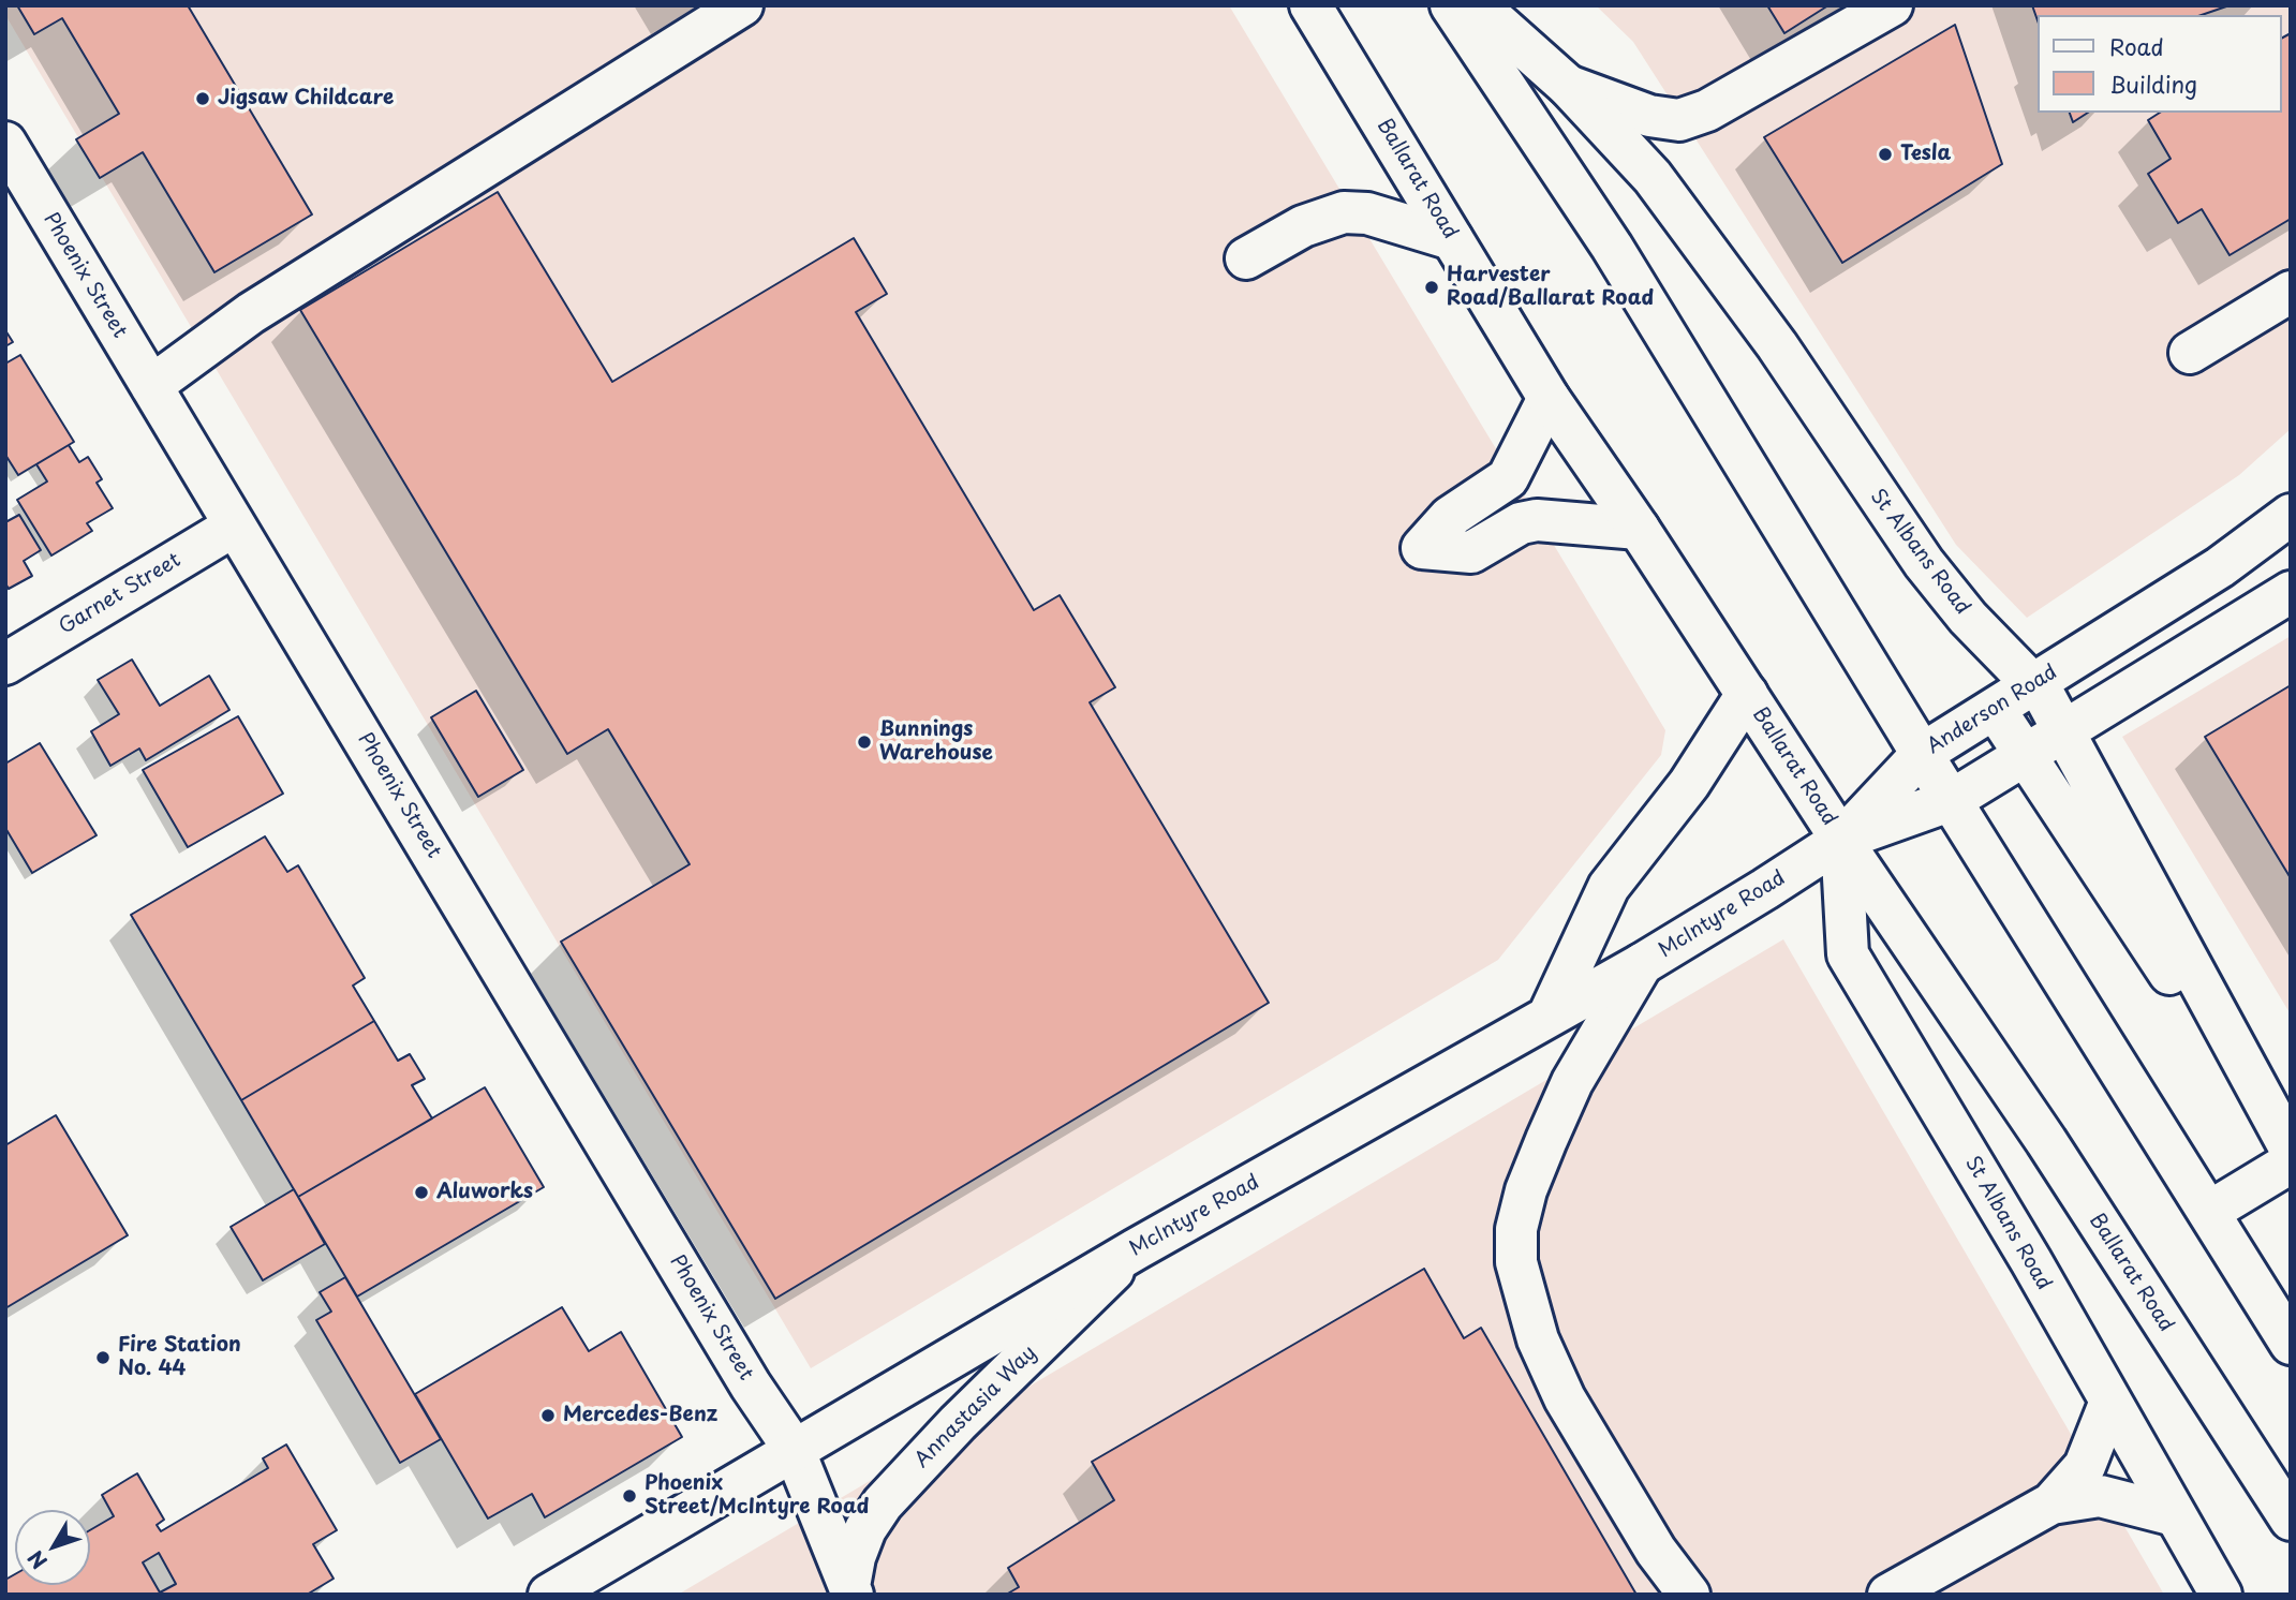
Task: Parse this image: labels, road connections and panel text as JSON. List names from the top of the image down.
{
  "streets": {
    "main road": [
      "Ballarat Road",
      "Phoenix Street",
      "St Albans Road",
      "Garnet Street",
      "Anderson Road",
      "McIntyre Road",
      "Annastasia Way"
    ]
  },
  "crossings": [
    ["Ballarat Road", "St Albans Road"],
    ["Ballarat Road", "Anderson Road"],
    ["Ballarat Road", "McIntyre Road"],
    ["Phoenix Street", "Garnet Street"],
    ["Phoenix Street", "McIntyre Road"],
    ["Phoenix Street", "Annastasia Way"],
    ["St Albans Road", "Anderson Road"],
    ["St Albans Road", "McIntyre Road"],
    ["Anderson Road", "McIntyre Road"],
    ["McIntyre Road", "Annastasia Way"]
  ],
  "places": [
    "Jigsaw Childcare",
    "Tesla",
    "Harvester Road/Ballarat Road",
    "Bunnings Warehouse",
    "Aluworks",
    "Fire Station No. 44",
    "Mercedes-Benz",
    "Phoenix Street/McIntyre Road"
  ],
  "legend": ["Road", "Building"],
  "north": "bottom left"
}
